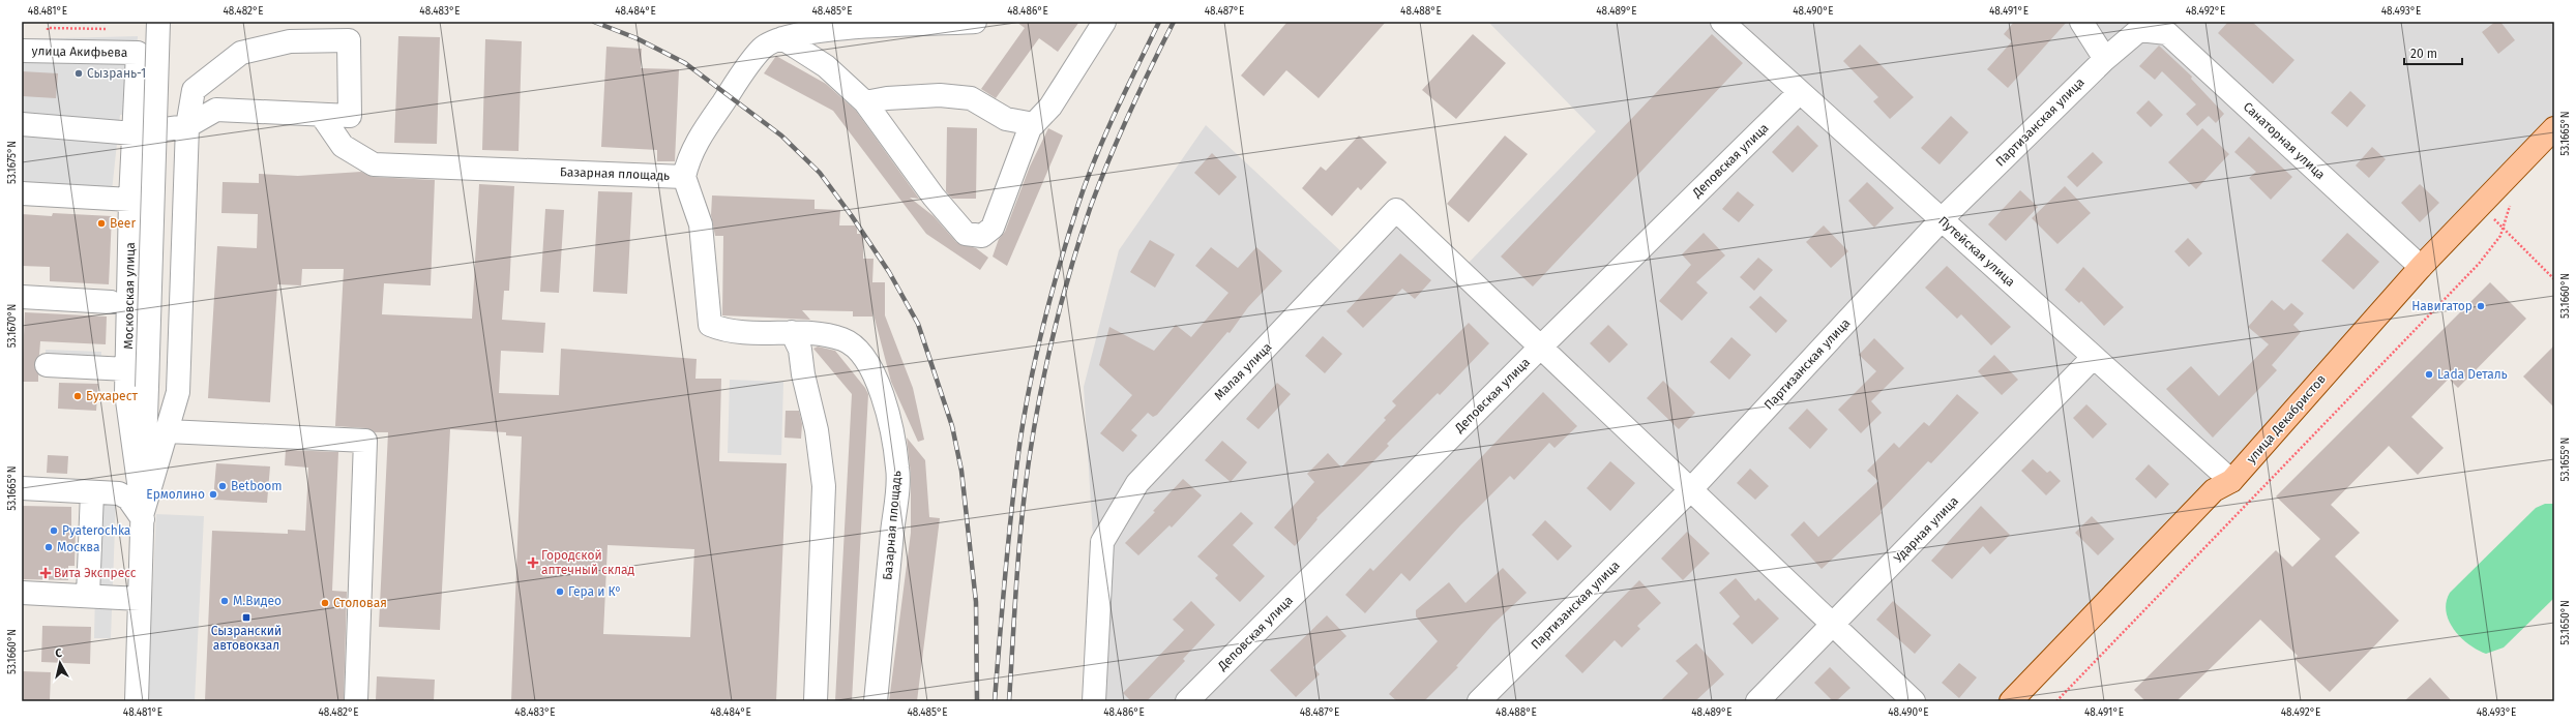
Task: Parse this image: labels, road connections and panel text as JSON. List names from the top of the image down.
{
  "streets": {
    "main road": ["улица Декабристов"],
    "street": [
      "улица Акифьева",
      "Партизанская улица",
      "Санаторная улица",
      "Деповская улица",
      "Базарная площадь",
      "Путейская улица",
      "Московская улица",
      "Малая улица",
      "Ударная улица"
    ]
  },
  "crossings": [
    ["улица Акифьева", "Московская улица"],
    ["Партизанская улица", "Санаторная улица"],
    ["Партизанская улица", "Путейская улица"],
    ["Санаторная улица", "улица Декабристов"],
    ["Деповская улица", "Путейская улица"],
    ["Деповская улица", "Малая улица"],
    ["Базарная площадь", "Московская улица"],
    ["Путейская улица", "улица Декабристов"],
    ["Путейская улица", "Ударная улица"]
  ],
  "places": {
    "other": [
      "Сызрань-1",
      "Beer",
      "Навигатор",
      "Lada Dеталь",
      "Бухарест",
      "Betboom",
      "Ермолино",
      "Pyaterochka",
      "Москва",
      "Гера и К⁰",
      "М.Видео",
      "Столовая"
    ],
    "health": ["Городской аптечный склад", "Вита Экспресс"],
    "transit": ["Сызранский автовокзал"]
  },
  "scale_bar": "20 m",
  "north": "top",
  "coordinates": [
    "48.481°E",
    "48.482°E",
    "48.483°E",
    "48.484°E",
    "48.485°E",
    "48.486°E",
    "48.487°E",
    "48.488°E",
    "48.489°E",
    "48.490°E",
    "48.491°E",
    "48.492°E",
    "48.493°E",
    "53.1665°N",
    "53.1675°N",
    "53.1660°N",
    "53.1670°N",
    "53.1655°N",
    "53.1650°N"
  ]
}
